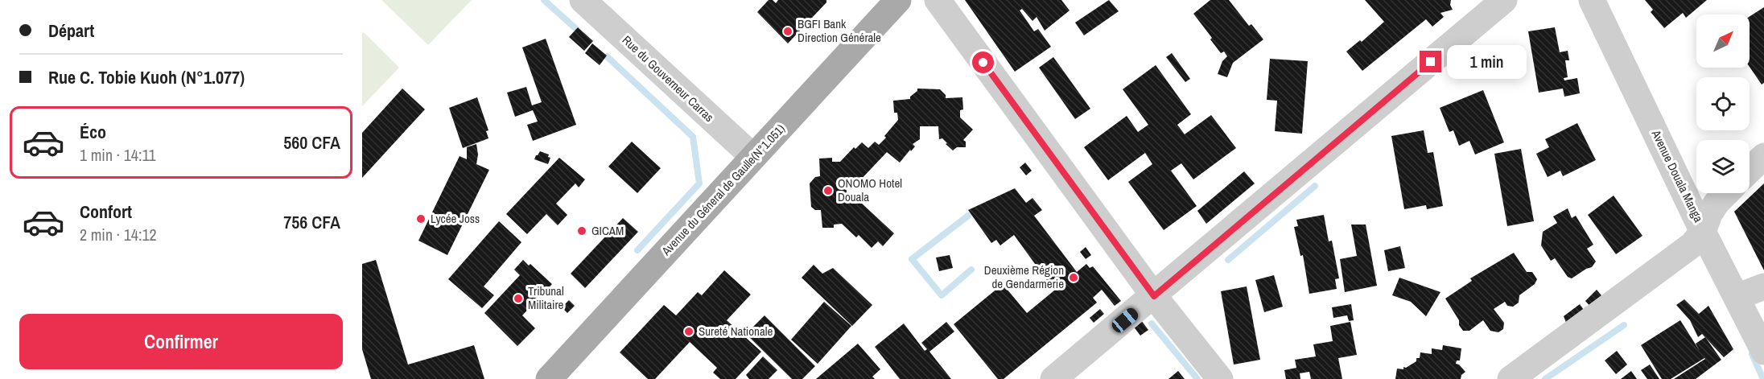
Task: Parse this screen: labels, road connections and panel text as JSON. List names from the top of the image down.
{
  "streets": {
    "main road": ["Avenue du Géneral de Gaulle(N°1.051)"],
    "street": ["Rue du Gouverneur Carras", "Avenue Douala Manga"]
  },
  "crossings": [
    ["Rue du Gouverneur Carras", "Avenue du Géneral de Gaulle(N°1.051)"]
  ],
  "places": [
    "BGFI Bank Direction Générale",
    "ONOMO Hotel Douala",
    "Lycée Joss",
    "GICAM",
    "Deuxième Région de Gendarmerie",
    "Tribunal Militaire",
    "Sureté Nationale"
  ],
  "north": "top right",
  "page": {
    "banner": ["Départ", "Rue C. Tobie Kuoh (N°1.077)"],
    "bubble": "1 min",
    "list": [
      {
        "name": "Éco",
        "note": "1 min · 14:11",
        "value": "560 CFA"
      },
      {
        "name": "Confort",
        "note": "2 min · 14:12",
        "value": "756 CFA"
      }
    ],
    "buttons": "Confirmer"
  }
}
